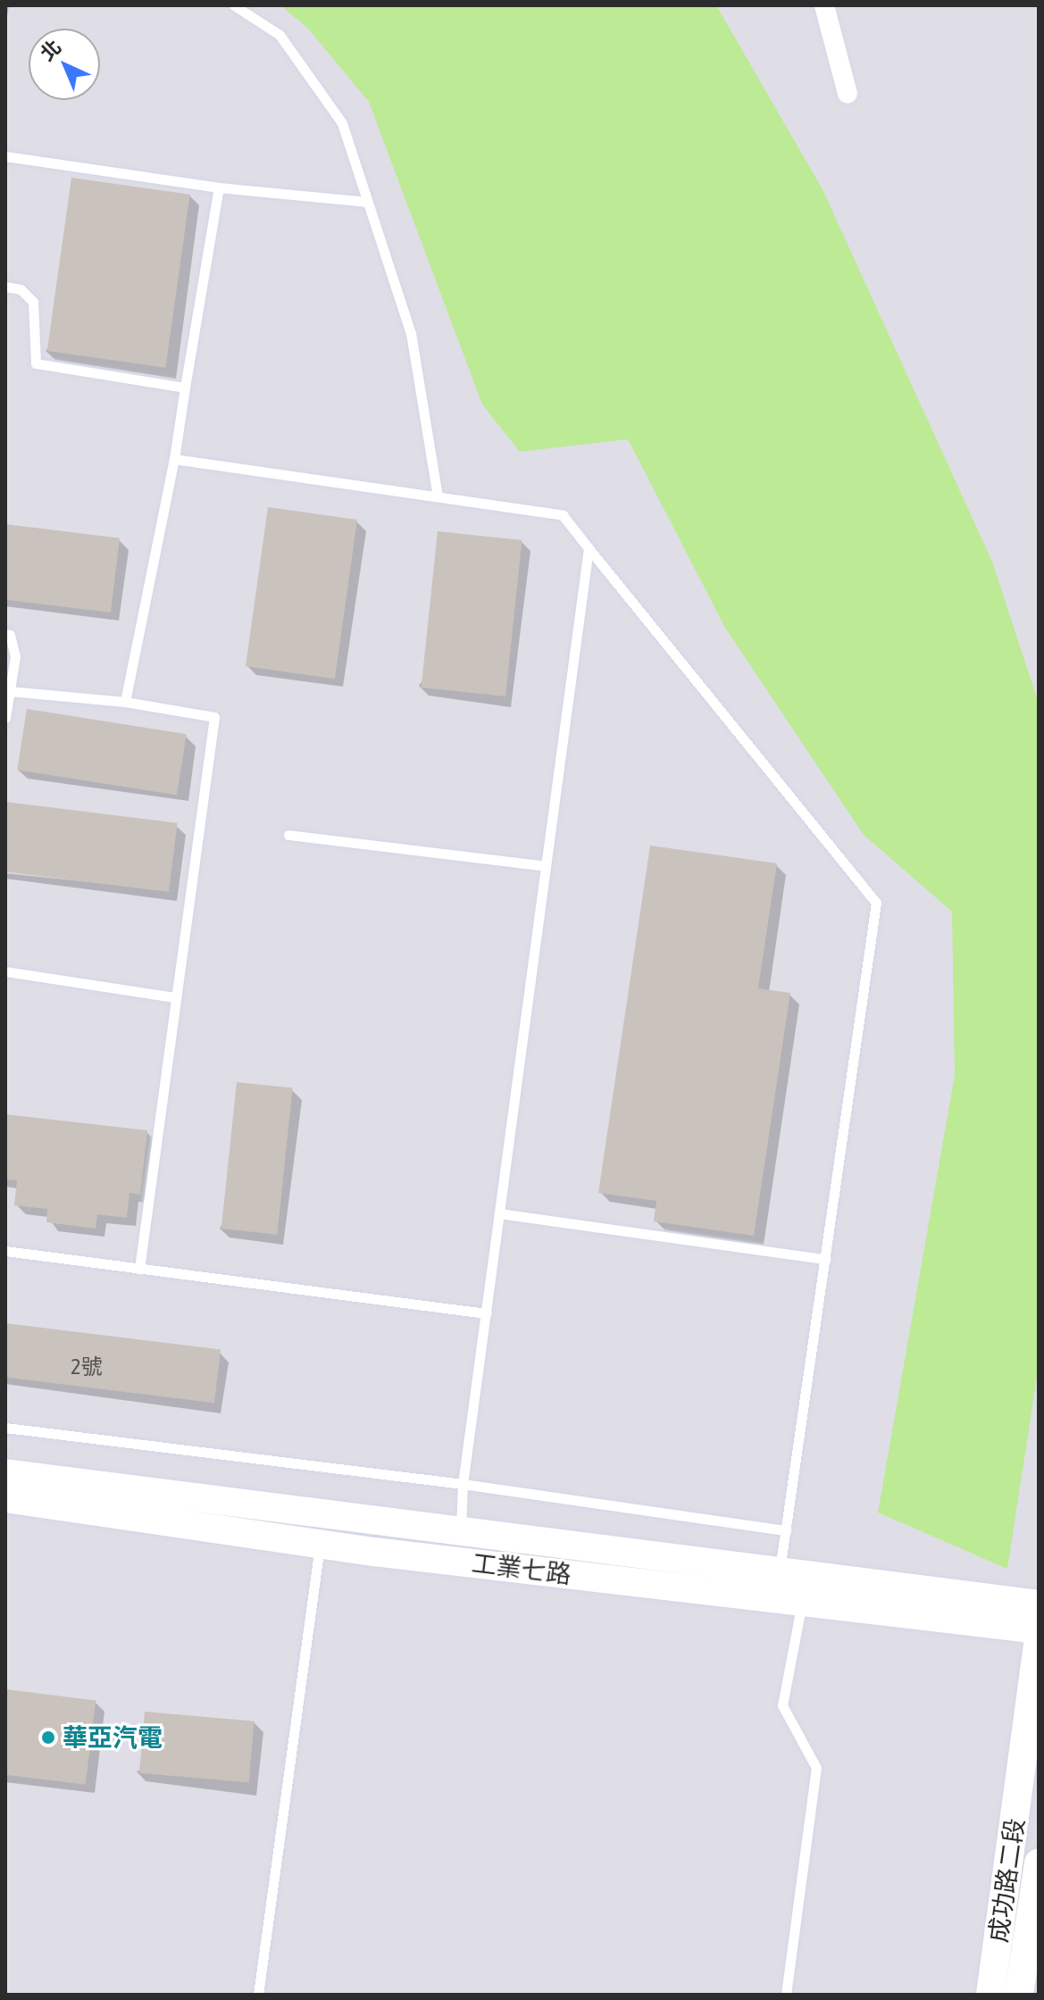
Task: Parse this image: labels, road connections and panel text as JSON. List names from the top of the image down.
{
  "streets": {
    "street": ["工業七路", "成功路二段"]
  },
  "places": ["華亞汽電"],
  "house_numbers": ["2號"],
  "north": "top left"
}
